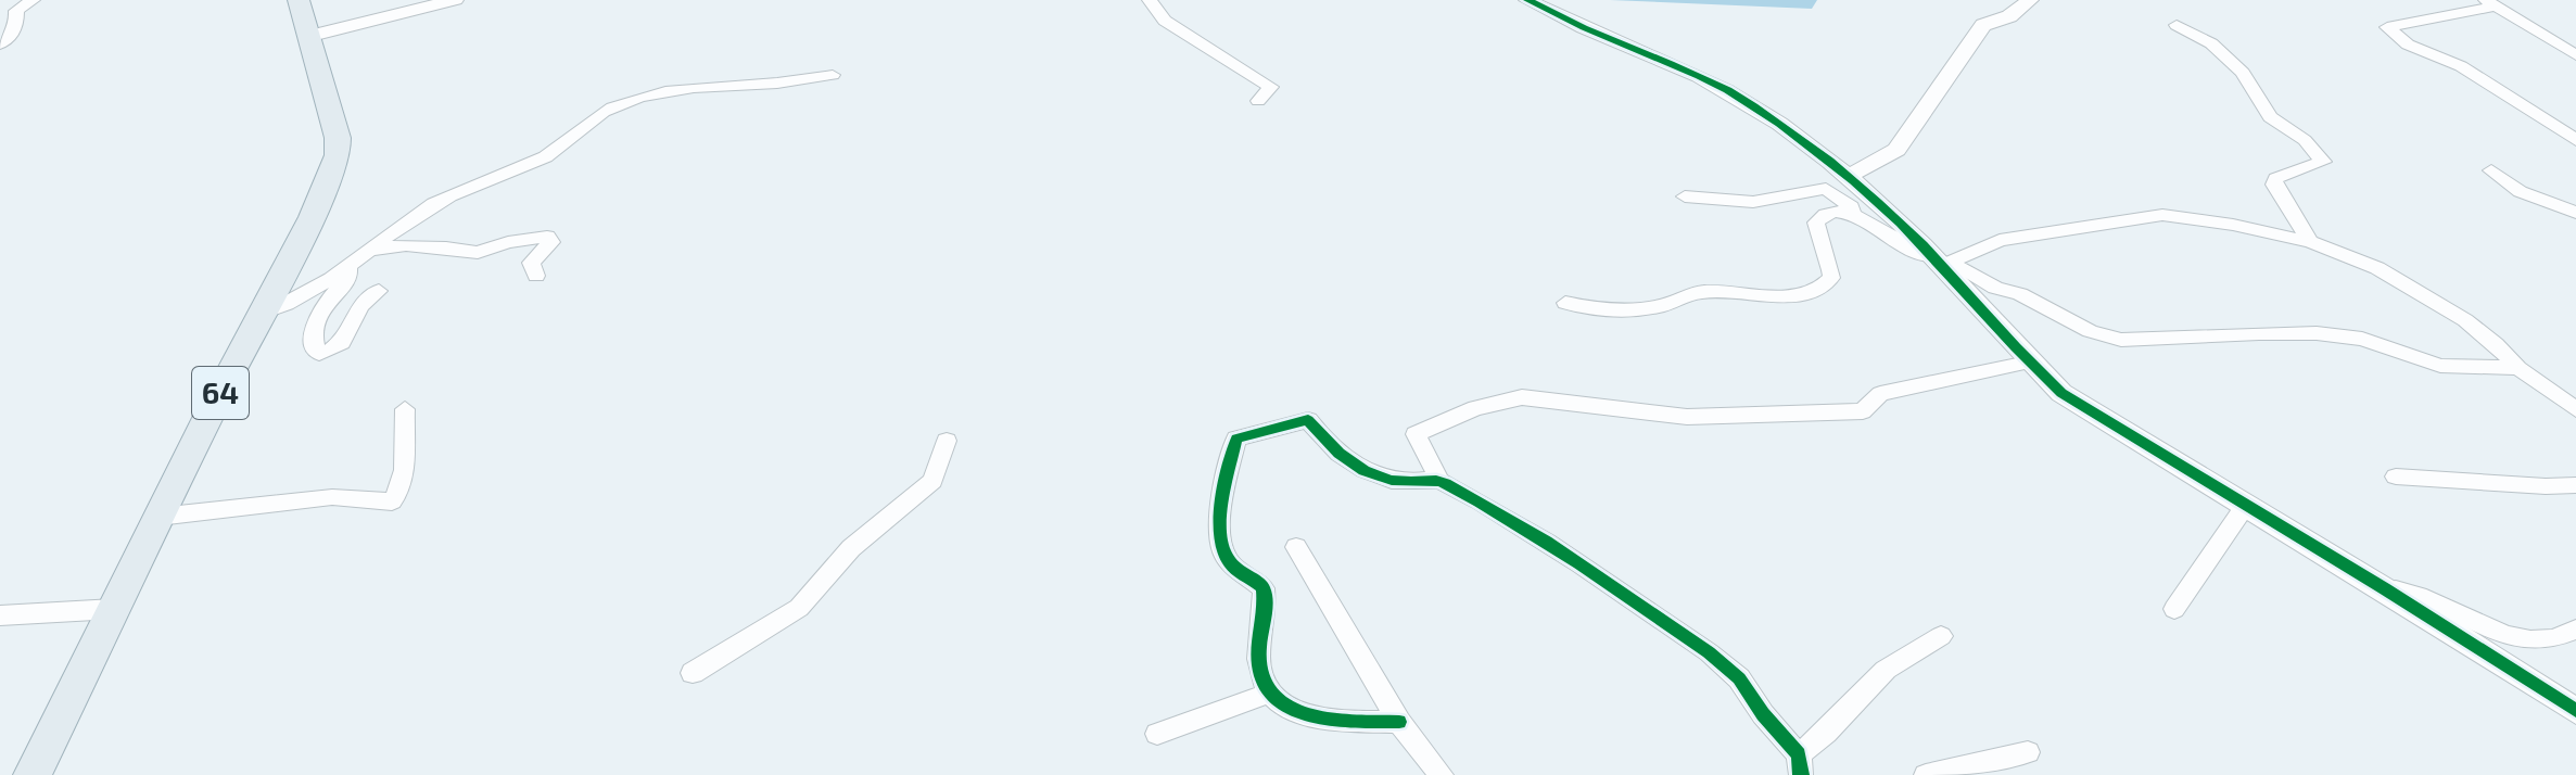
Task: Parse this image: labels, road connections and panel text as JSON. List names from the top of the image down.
{
  "streets": {
    "main road": ["64"]
  }
}
